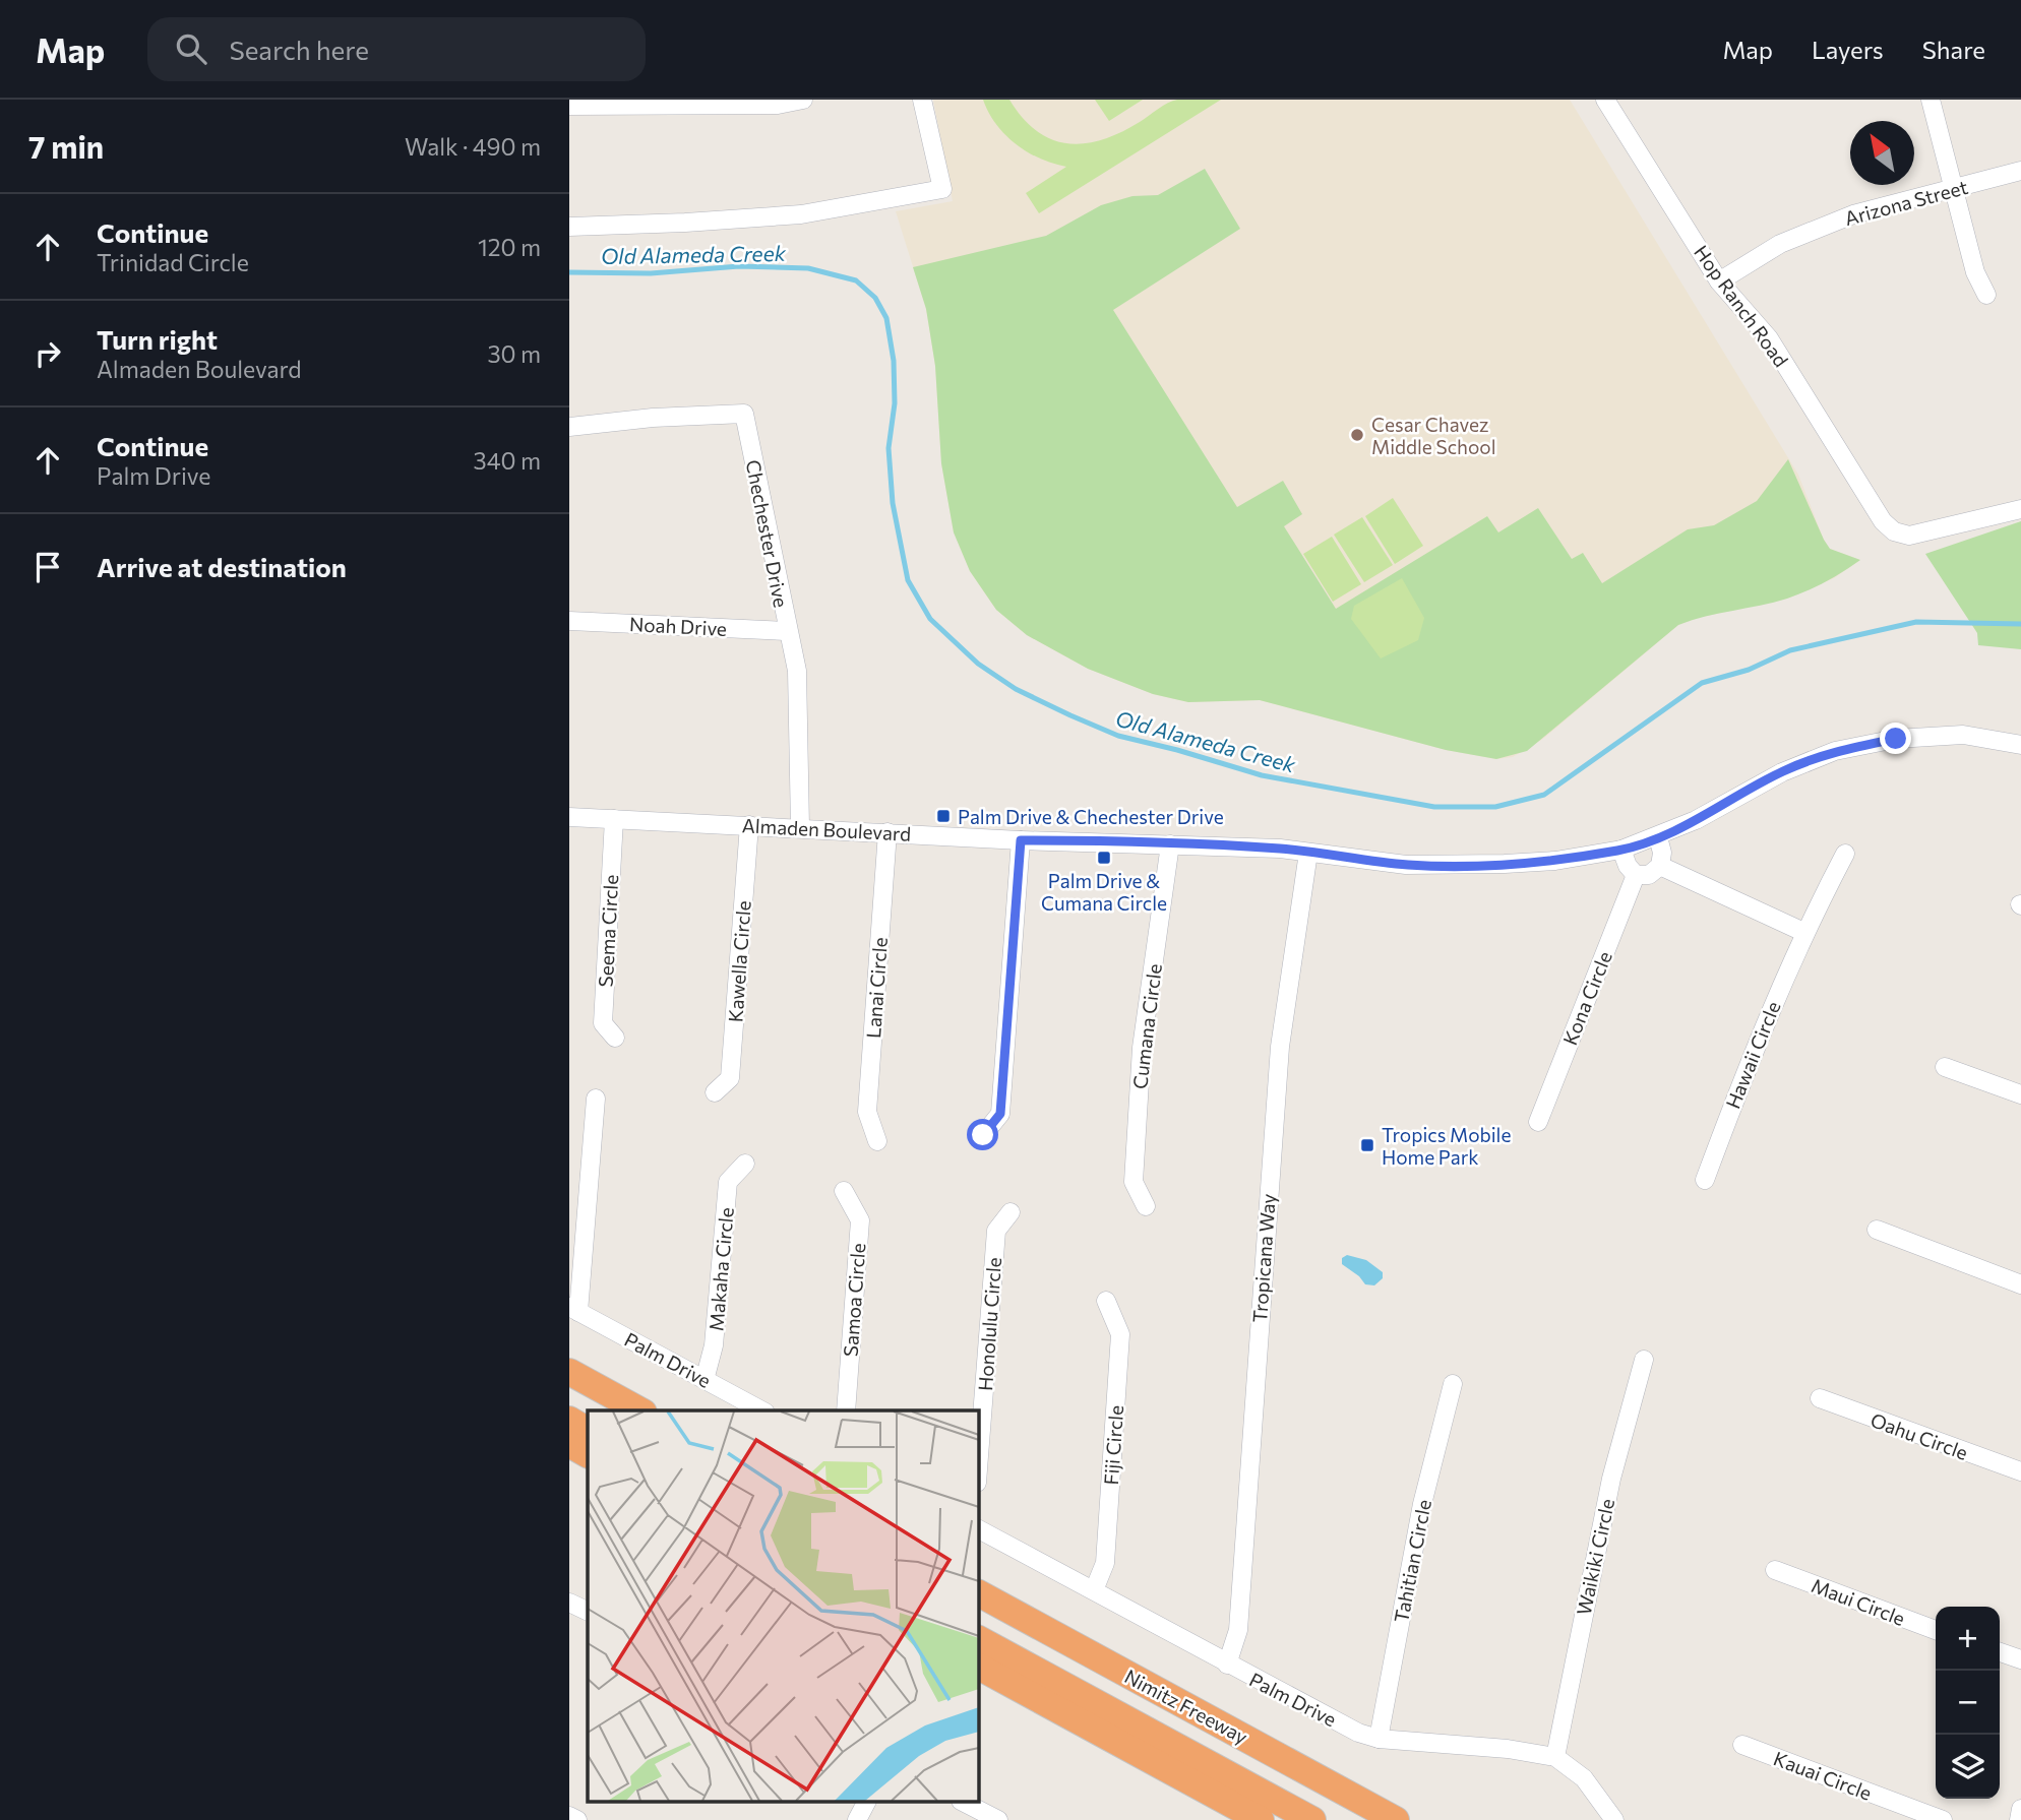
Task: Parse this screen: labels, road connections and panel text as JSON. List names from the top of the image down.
{
  "streets": {
    "highway": ["Nimitz Freeway"],
    "street": [
      "Arizona Street",
      "Hop Ranch Road",
      "Chechester Drive",
      "Noah Drive",
      "Almaden Boulevard",
      "Seema Circle",
      "Kawella Circle",
      "Lanai Circle",
      "Kona Circle",
      "Cumana Circle",
      "Hawaii Circle",
      "Tropicana Way",
      "Makaha Circle",
      "Samoa Circle",
      "Honolulu Circle",
      "Palm Drive",
      "Oahu Circle",
      "Fiji Circle",
      "Waikiki Circle",
      "Tahitian Circle",
      "Maui Circle",
      "Kauai Circle"
    ]
  },
  "crossings": [
    ["Arizona Street", "Hop Ranch Road"],
    ["Chechester Drive", "Noah Drive"],
    ["Chechester Drive", "Almaden Boulevard"],
    ["Almaden Boulevard", "Seema Circle"],
    ["Almaden Boulevard", "Kawella Circle"],
    ["Almaden Boulevard", "Lanai Circle"],
    ["Almaden Boulevard", "Cumana Circle"],
    ["Tropicana Way", "Palm Drive"],
    ["Makaha Circle", "Palm Drive"],
    ["Palm Drive", "Fiji Circle"],
    ["Palm Drive", "Waikiki Circle"],
    ["Palm Drive", "Tahitian Circle"]
  ],
  "water": ["Old Alameda Creek"],
  "places": {
    "other": ["Cesar Chavez Middle School"],
    "transit": ["Palm Drive & Chechester Drive", "Palm Drive & Cumana Circle", "Tropics Mobile Home Park"]
  },
  "north": "top left",
  "page": {
    "header": "Map",
    "search": "Search here",
    "nav": ["Map", "Layers", "Share"],
    "heading": ["7 min", "Walk · 490 m"],
    "list": [
      ["Continue", "Trinidad Circle", "120 m"],
      ["Turn right", "Almaden Boulevard", "30 m"],
      ["Continue", "Palm Drive", "340 m"],
      "Arrive at destination"
    ],
    "map_buttons": ["+", "−"]
  }
}
